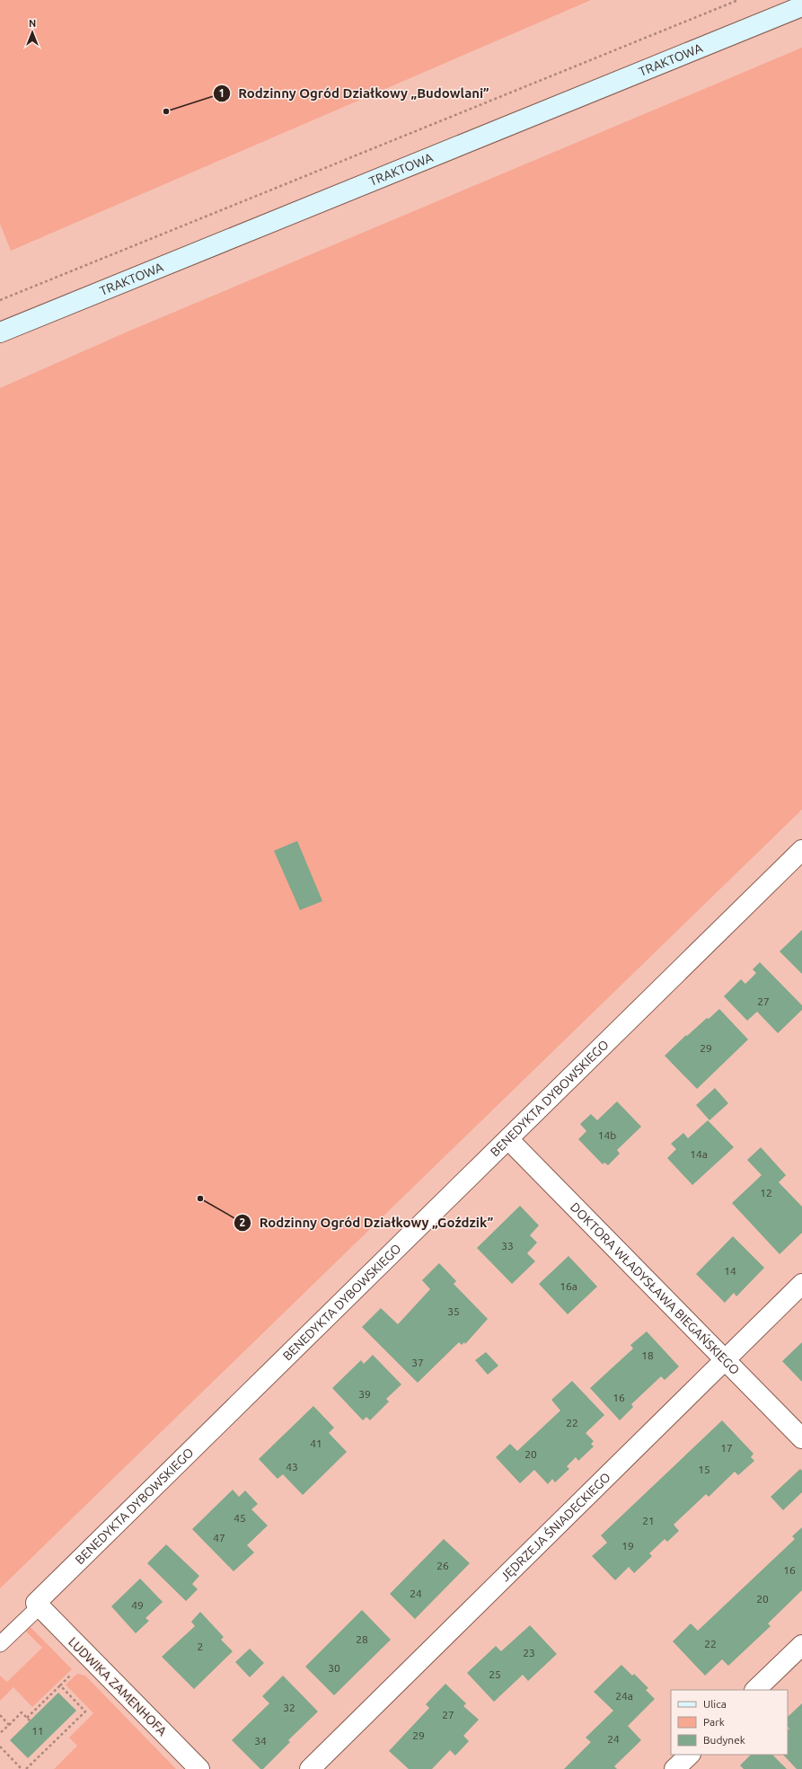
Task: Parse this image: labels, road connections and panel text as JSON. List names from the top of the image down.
{
  "streets": {
    "main road": ["TRAKTOWA"],
    "street": [
      "BENEDYKTA DYBOWSKIEGO",
      "DOKTORA WŁADYSŁAWA BIEGAŃSKIEGO",
      "JĘDRZEJA ŚNIADECKIEGO",
      "LUDWIKA ZAMENHOFA"
    ]
  },
  "crossings": [
    ["BENEDYKTA DYBOWSKIEGO", "DOKTORA WŁADYSŁAWA BIEGAŃSKIEGO"],
    ["BENEDYKTA DYBOWSKIEGO", "LUDWIKA ZAMENHOFA"],
    ["DOKTORA WŁADYSŁAWA BIEGAŃSKIEGO", "JĘDRZEJA ŚNIADECKIEGO"]
  ],
  "places": ["Rodzinny Ogród Działkowy „Budowlani”", "Rodzinny Ogród Działkowy „Goździk”"],
  "house_numbers": [
    "27",
    "29",
    "14b",
    "14a",
    "12",
    "33",
    "14",
    "16a",
    "35",
    "18",
    "37",
    "39",
    "16",
    "22",
    "41",
    "17",
    "20",
    "43",
    "15",
    "45",
    "21",
    "47",
    "19",
    "26",
    "16",
    "24",
    "20",
    "49",
    "28",
    "22",
    "2",
    "23",
    "30",
    "25",
    "24a",
    "32",
    "27",
    "11",
    "29",
    "24",
    "34"
  ],
  "legend": ["Ulica", "Park", "Budynek"],
  "north": "top"
}
